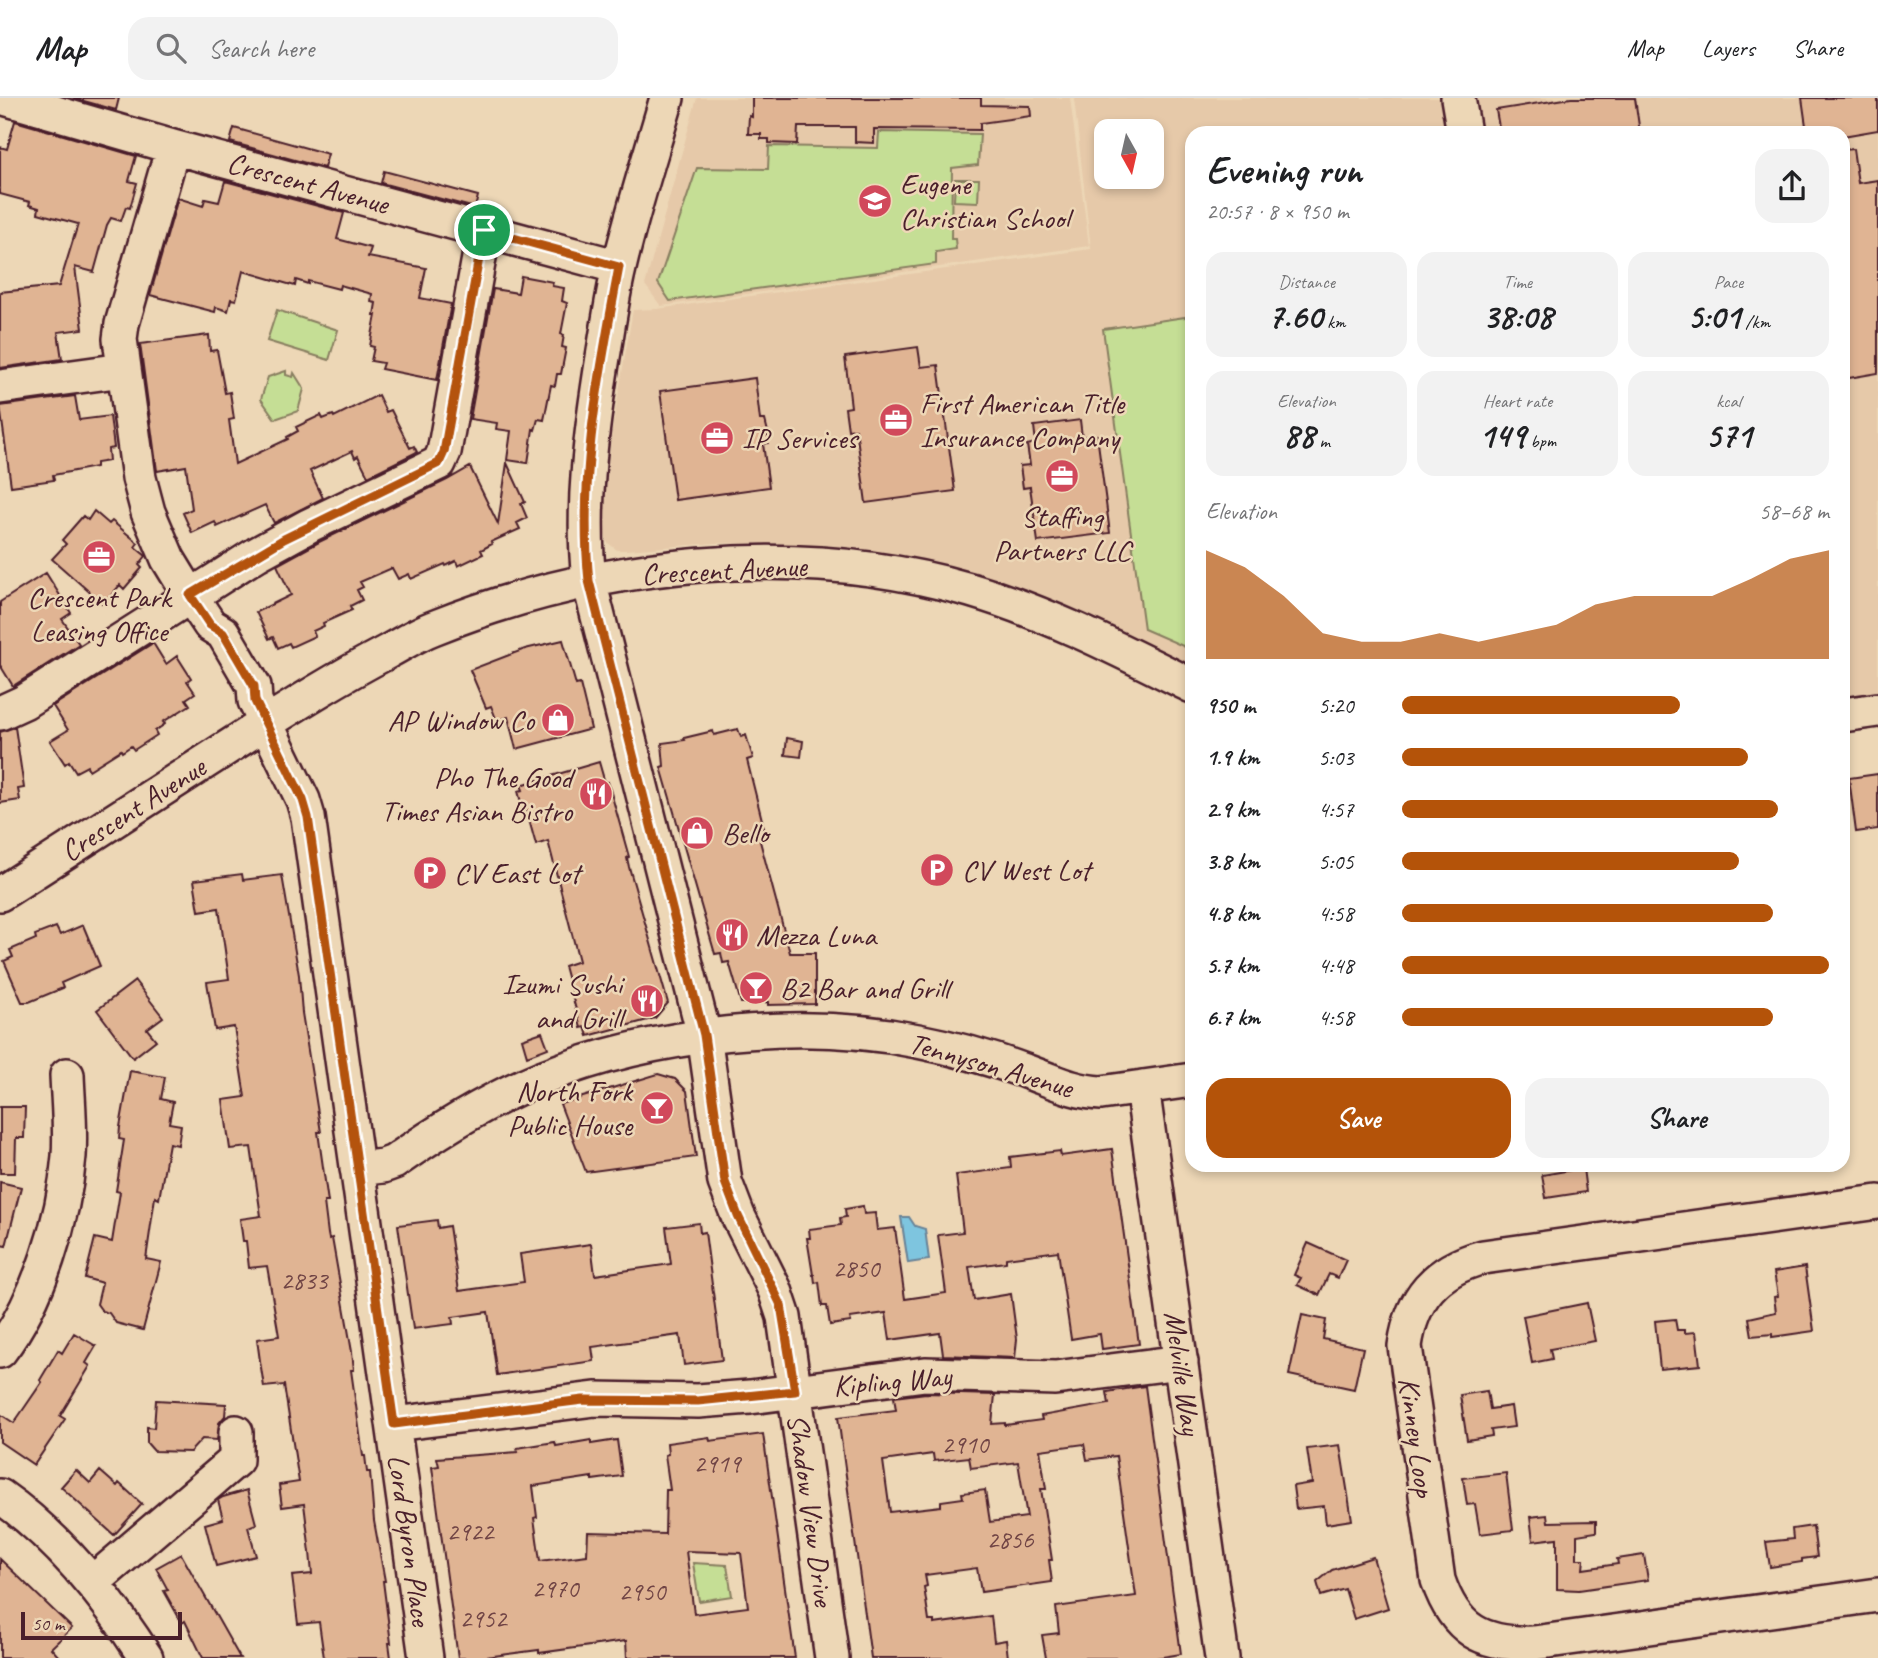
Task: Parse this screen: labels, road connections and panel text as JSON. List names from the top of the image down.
{
  "streets": {
    "street": [
      "Crescent Avenue",
      "Tennyson Avenue",
      "Melville Way",
      "Kipling Way",
      "Kinney Loop",
      "Shadow View Drive",
      "Lord Byron Place"
    ]
  },
  "crossings": [
    ["Crescent Avenue", "Shadow View Drive"],
    ["Crescent Avenue", "Lord Byron Place"],
    ["Tennyson Avenue", "Melville Way"],
    ["Tennyson Avenue", "Shadow View Drive"],
    ["Tennyson Avenue", "Lord Byron Place"],
    ["Melville Way", "Kipling Way"],
    ["Kipling Way", "Shadow View Drive"],
    ["Kipling Way", "Lord Byron Place"]
  ],
  "places": {
    "school or university": ["Eugene Christian School"],
    "office": [
      "First American Title Insurance Company",
      "IP Services",
      "Staffing Partners LLC",
      "Crescent Park Leasing Office"
    ],
    "shop": ["AP Window Co", "Bello"],
    "restaurant": ["Pho The Good Times Asian Bistro", "Mezza Luna", "Izumi Sushi and Grill"],
    "parking": ["CV West Lot", "CV East Lot"],
    "bar": ["B2 Bar and Grill", "North Fork Public House"]
  },
  "house_numbers": [
    "2850",
    "2833",
    "2910",
    "2919",
    "2922",
    "2856",
    "2970",
    "2950",
    "2952"
  ],
  "scale_bar": "50 m",
  "north": "bottom",
  "page": {
    "header": "Map",
    "search": "Search here",
    "nav": ["Map", "Layers", "Share"],
    "heading": ["Evening run", "20:57 · 8 × 950 m"],
    "stats": [
      ["Distance", "7.60 km"],
      ["Time", "38:08"],
      ["Pace", "5:01 /km"],
      ["Elevation", "88 m"],
      ["Heart rate", "149 bpm"],
      ["kcal", "571"]
    ],
    "chart": ["Elevation", "58–68 m"],
    "list": [
      {
        "name": "950 m",
        "note": "5:20"
      },
      {
        "name": "1.9 km",
        "note": "5:03"
      },
      {
        "name": "2.9 km",
        "note": "4:57"
      },
      {
        "name": "3.8 km",
        "note": "5:05"
      },
      {
        "name": "4.8 km",
        "note": "4:58"
      },
      {
        "name": "5.7 km",
        "note": "4:48"
      },
      {
        "name": "6.7 km",
        "note": "4:58"
      }
    ],
    "buttons": ["Save", "Share"],
    "scale": "50 m"
  }
}
